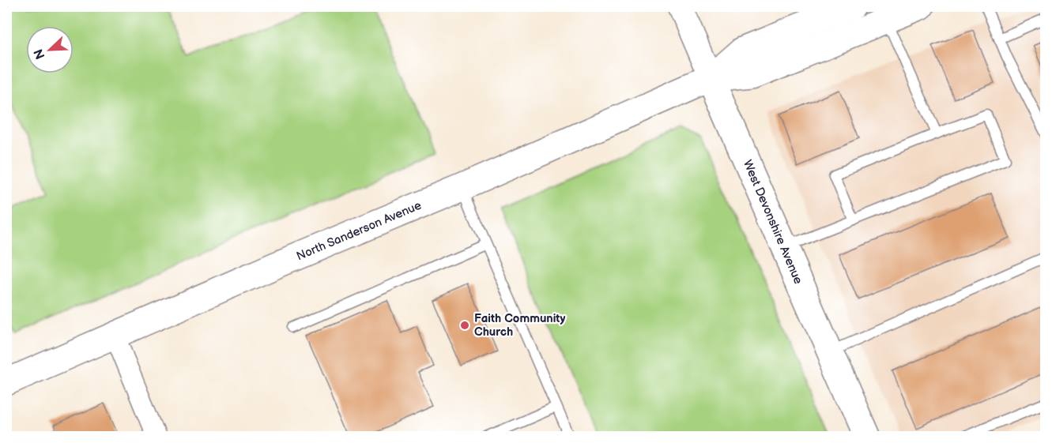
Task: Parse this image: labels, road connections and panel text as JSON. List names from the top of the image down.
{
  "streets": {
    "main road": ["West Devonshire Avenue", "North Sanderson Avenue"]
  },
  "crossings": [
    ["West Devonshire Avenue", "North Sanderson Avenue"]
  ],
  "places": ["Faith Community Church"],
  "north": "bottom left"
}
